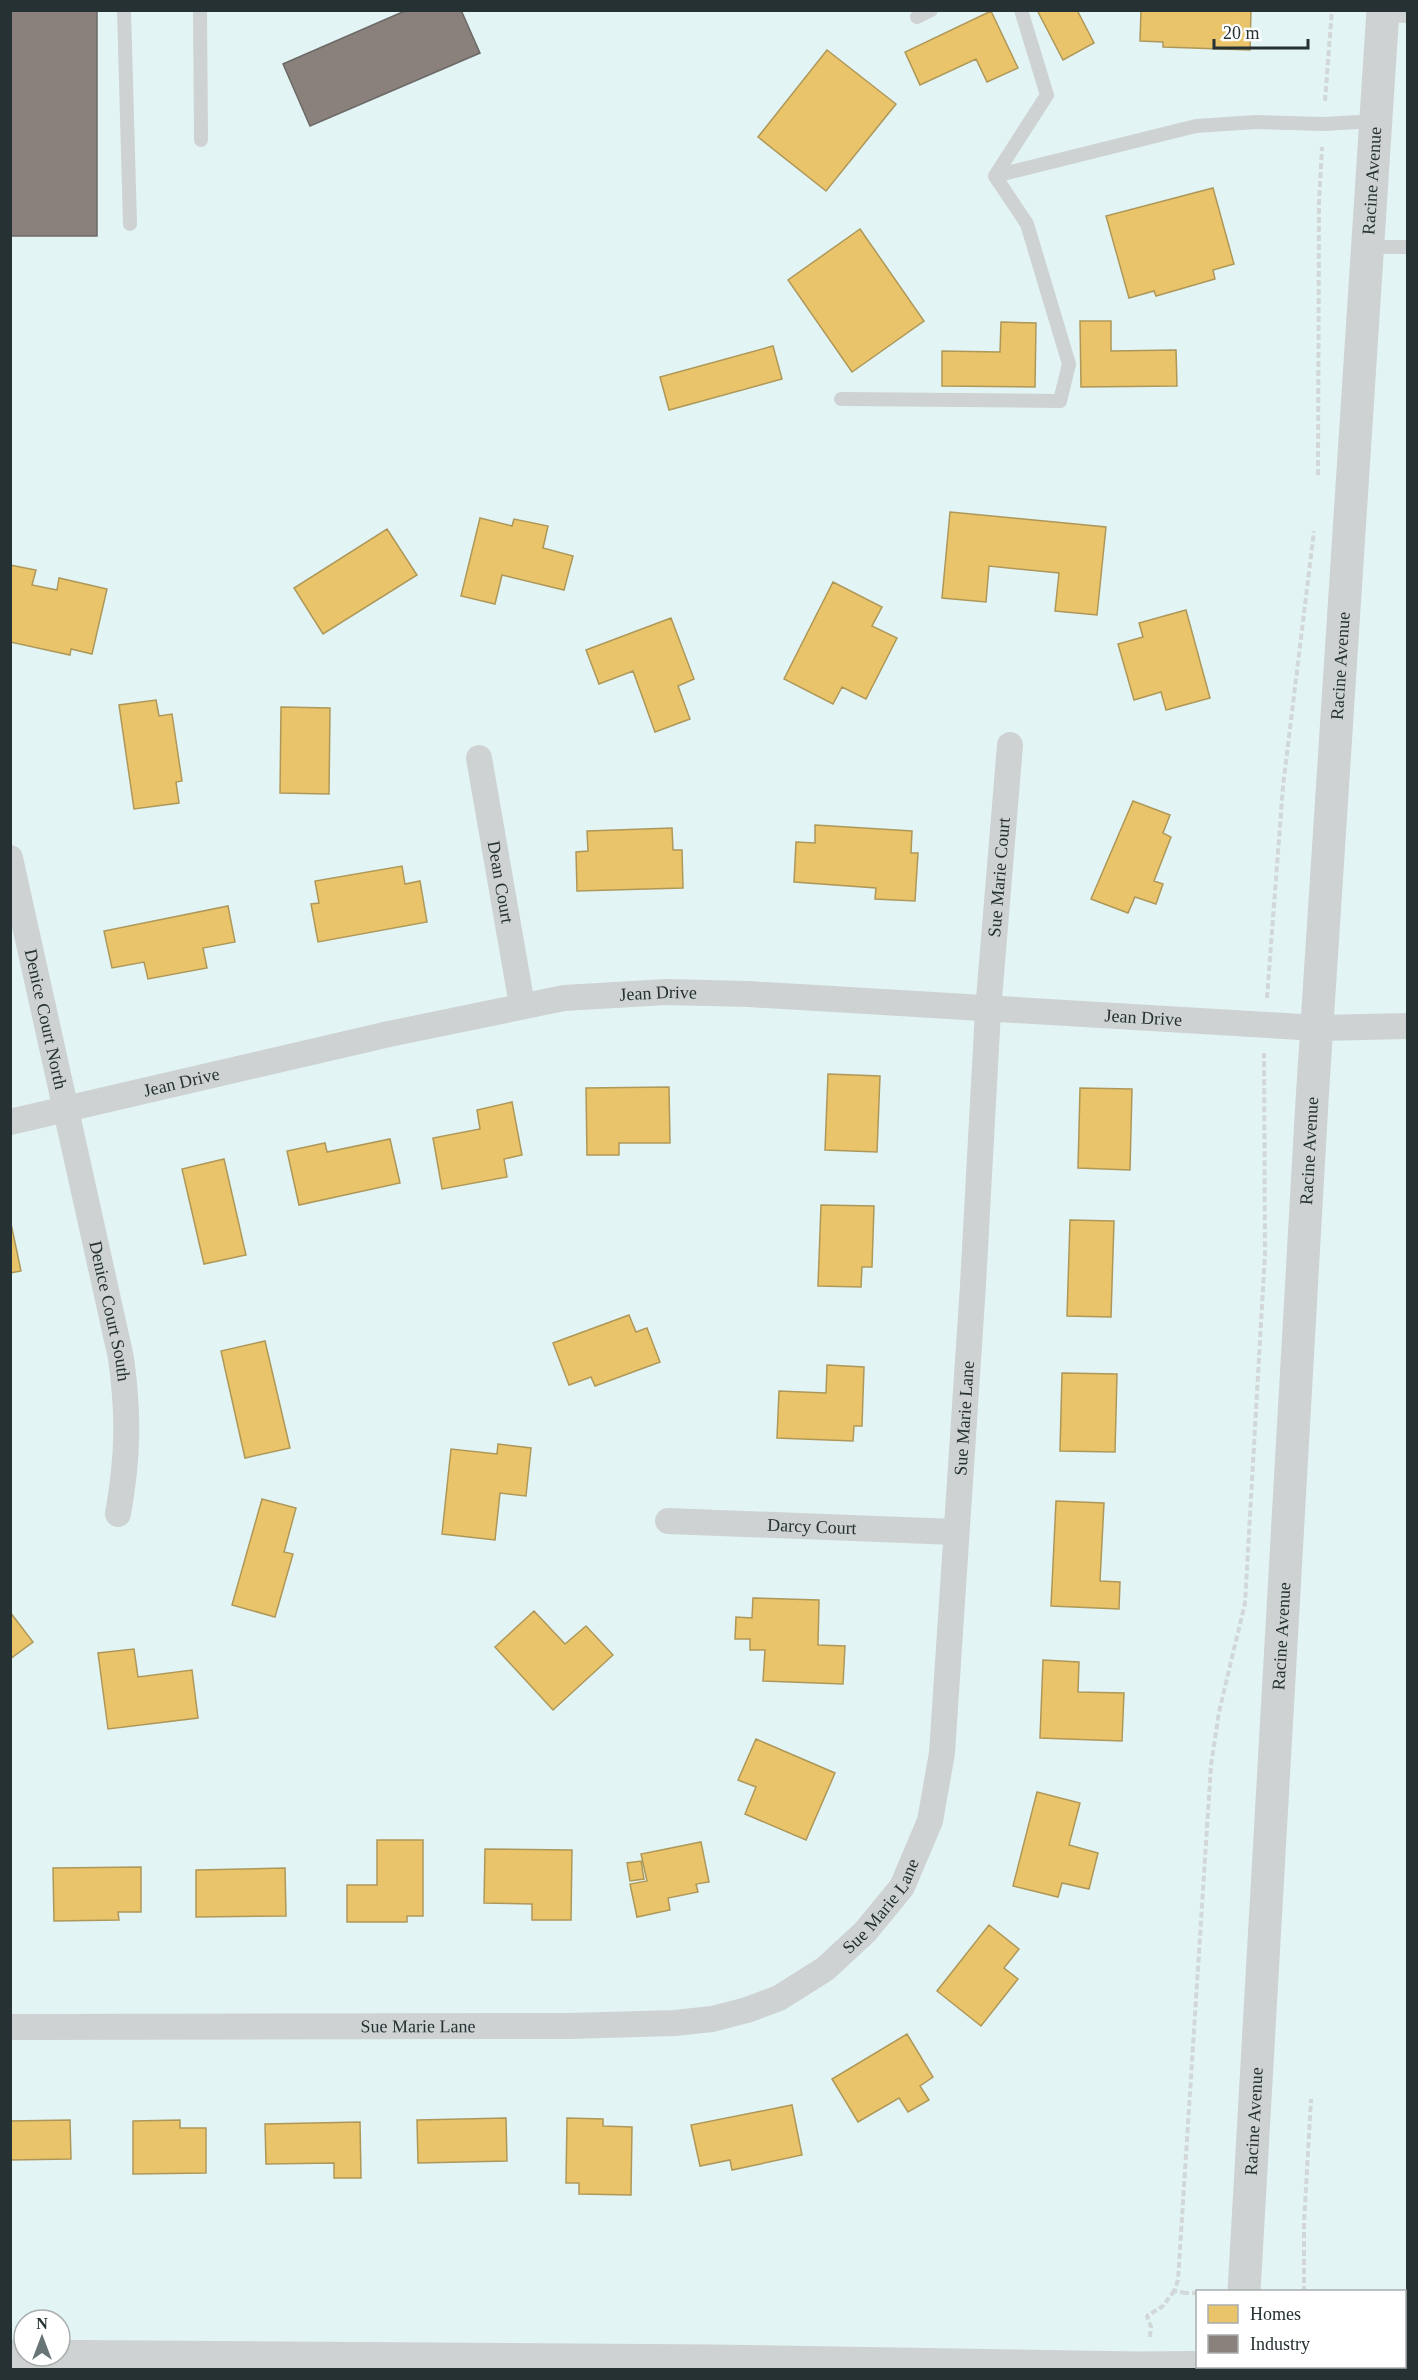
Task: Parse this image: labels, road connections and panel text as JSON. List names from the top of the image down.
{
  "streets": {
    "main road": ["Racine Avenue"],
    "street": [
      "Sue Marie Court",
      "Dean Court",
      "Jean Drive",
      "Denice Court North",
      "Denice Court South",
      "Sue Marie Lane",
      "Darcy Court"
    ]
  },
  "crossings": [
    ["Racine Avenue", "Jean Drive"],
    ["Sue Marie Court", "Jean Drive"],
    ["Sue Marie Court", "Sue Marie Lane"],
    ["Dean Court", "Jean Drive"],
    ["Jean Drive", "Denice Court North"],
    ["Jean Drive", "Denice Court South"],
    ["Jean Drive", "Sue Marie Lane"],
    ["Denice Court North", "Denice Court South"],
    ["Sue Marie Lane", "Darcy Court"]
  ],
  "legend": ["Homes", "Industry"],
  "scale_bar": "20 m",
  "north": "top"
}
